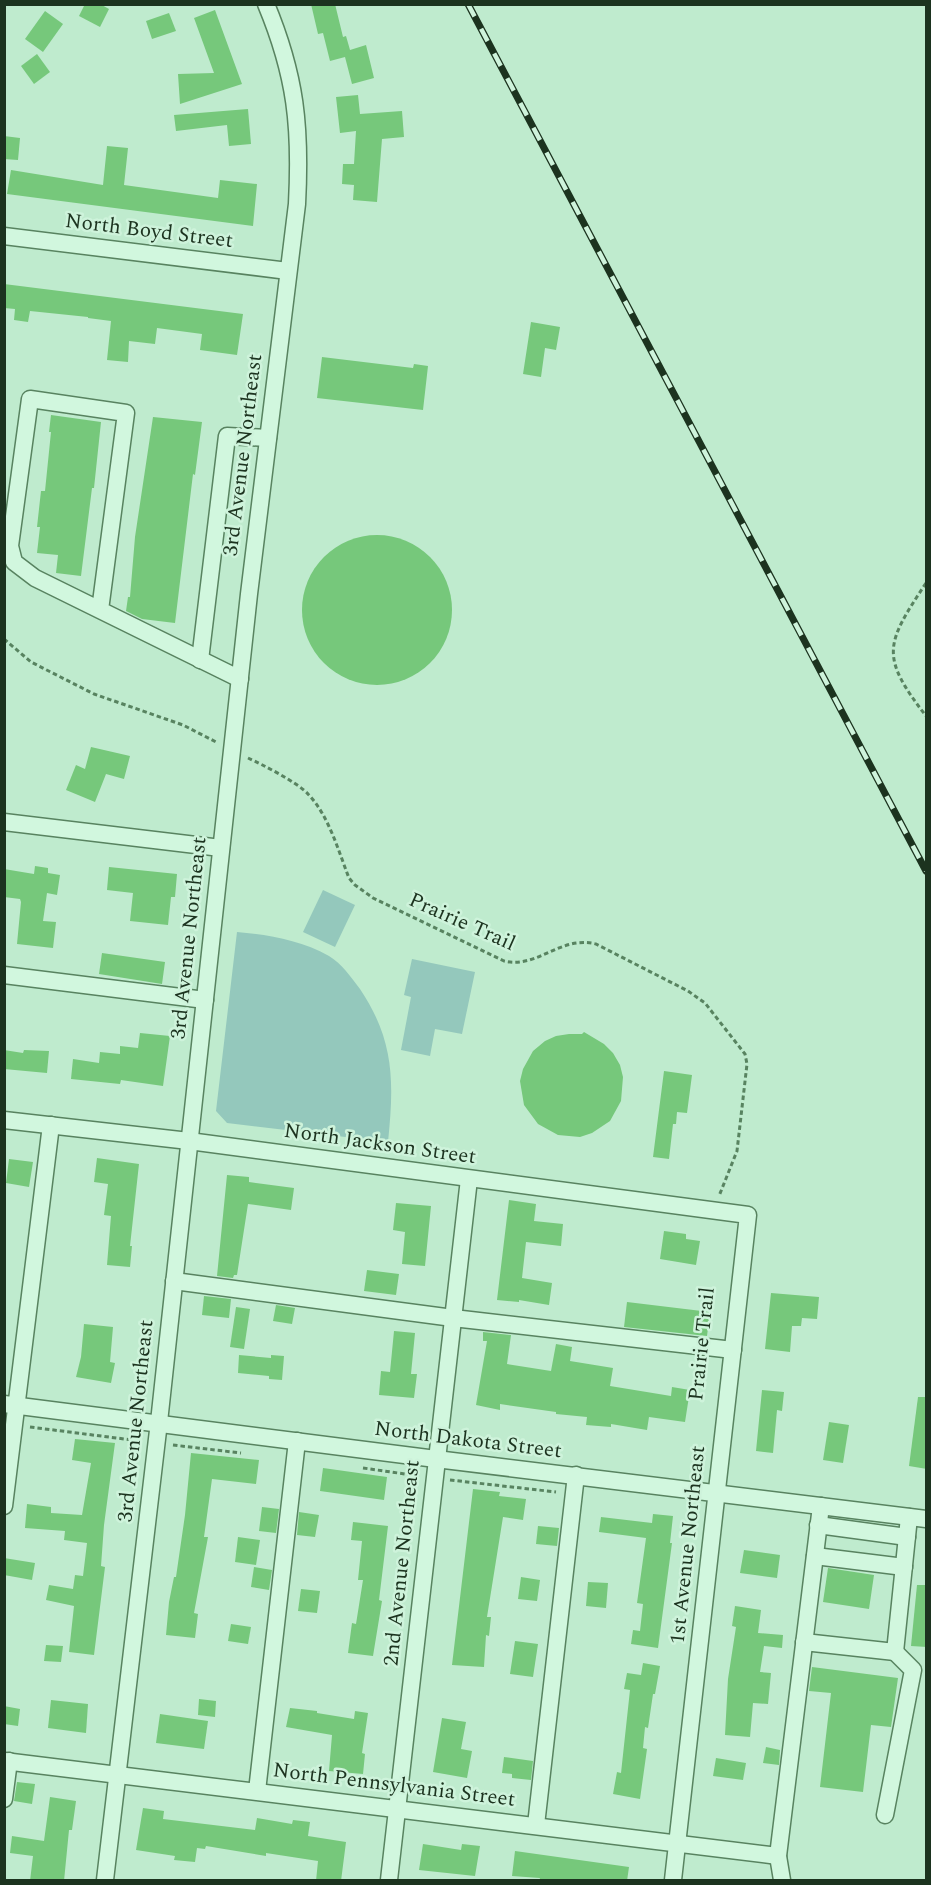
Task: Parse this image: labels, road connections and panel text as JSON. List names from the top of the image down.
{
  "streets": {
    "street": [
      "North Boyd Street",
      "3rd Avenue Northeast",
      "North Jackson Street",
      "North Dakota Street",
      "1st Avenue Northeast",
      "2nd Avenue Northeast",
      "North Pennsylvania Street"
    ],
    "path": ["Prairie Trail"]
  },
  "crossings": [
    ["North Boyd Street", "3rd Avenue Northeast"],
    ["3rd Avenue Northeast", "Prairie Trail"],
    ["3rd Avenue Northeast", "North Jackson Street"],
    ["3rd Avenue Northeast", "North Dakota Street"],
    ["3rd Avenue Northeast", "North Pennsylvania Street"],
    ["Prairie Trail", "North Jackson Street"],
    ["North Jackson Street", "1st Avenue Northeast"],
    ["North Jackson Street", "2nd Avenue Northeast"],
    ["North Dakota Street", "1st Avenue Northeast"],
    ["North Dakota Street", "2nd Avenue Northeast"],
    ["1st Avenue Northeast", "North Pennsylvania Street"],
    ["2nd Avenue Northeast", "North Pennsylvania Street"]
  ]
}
